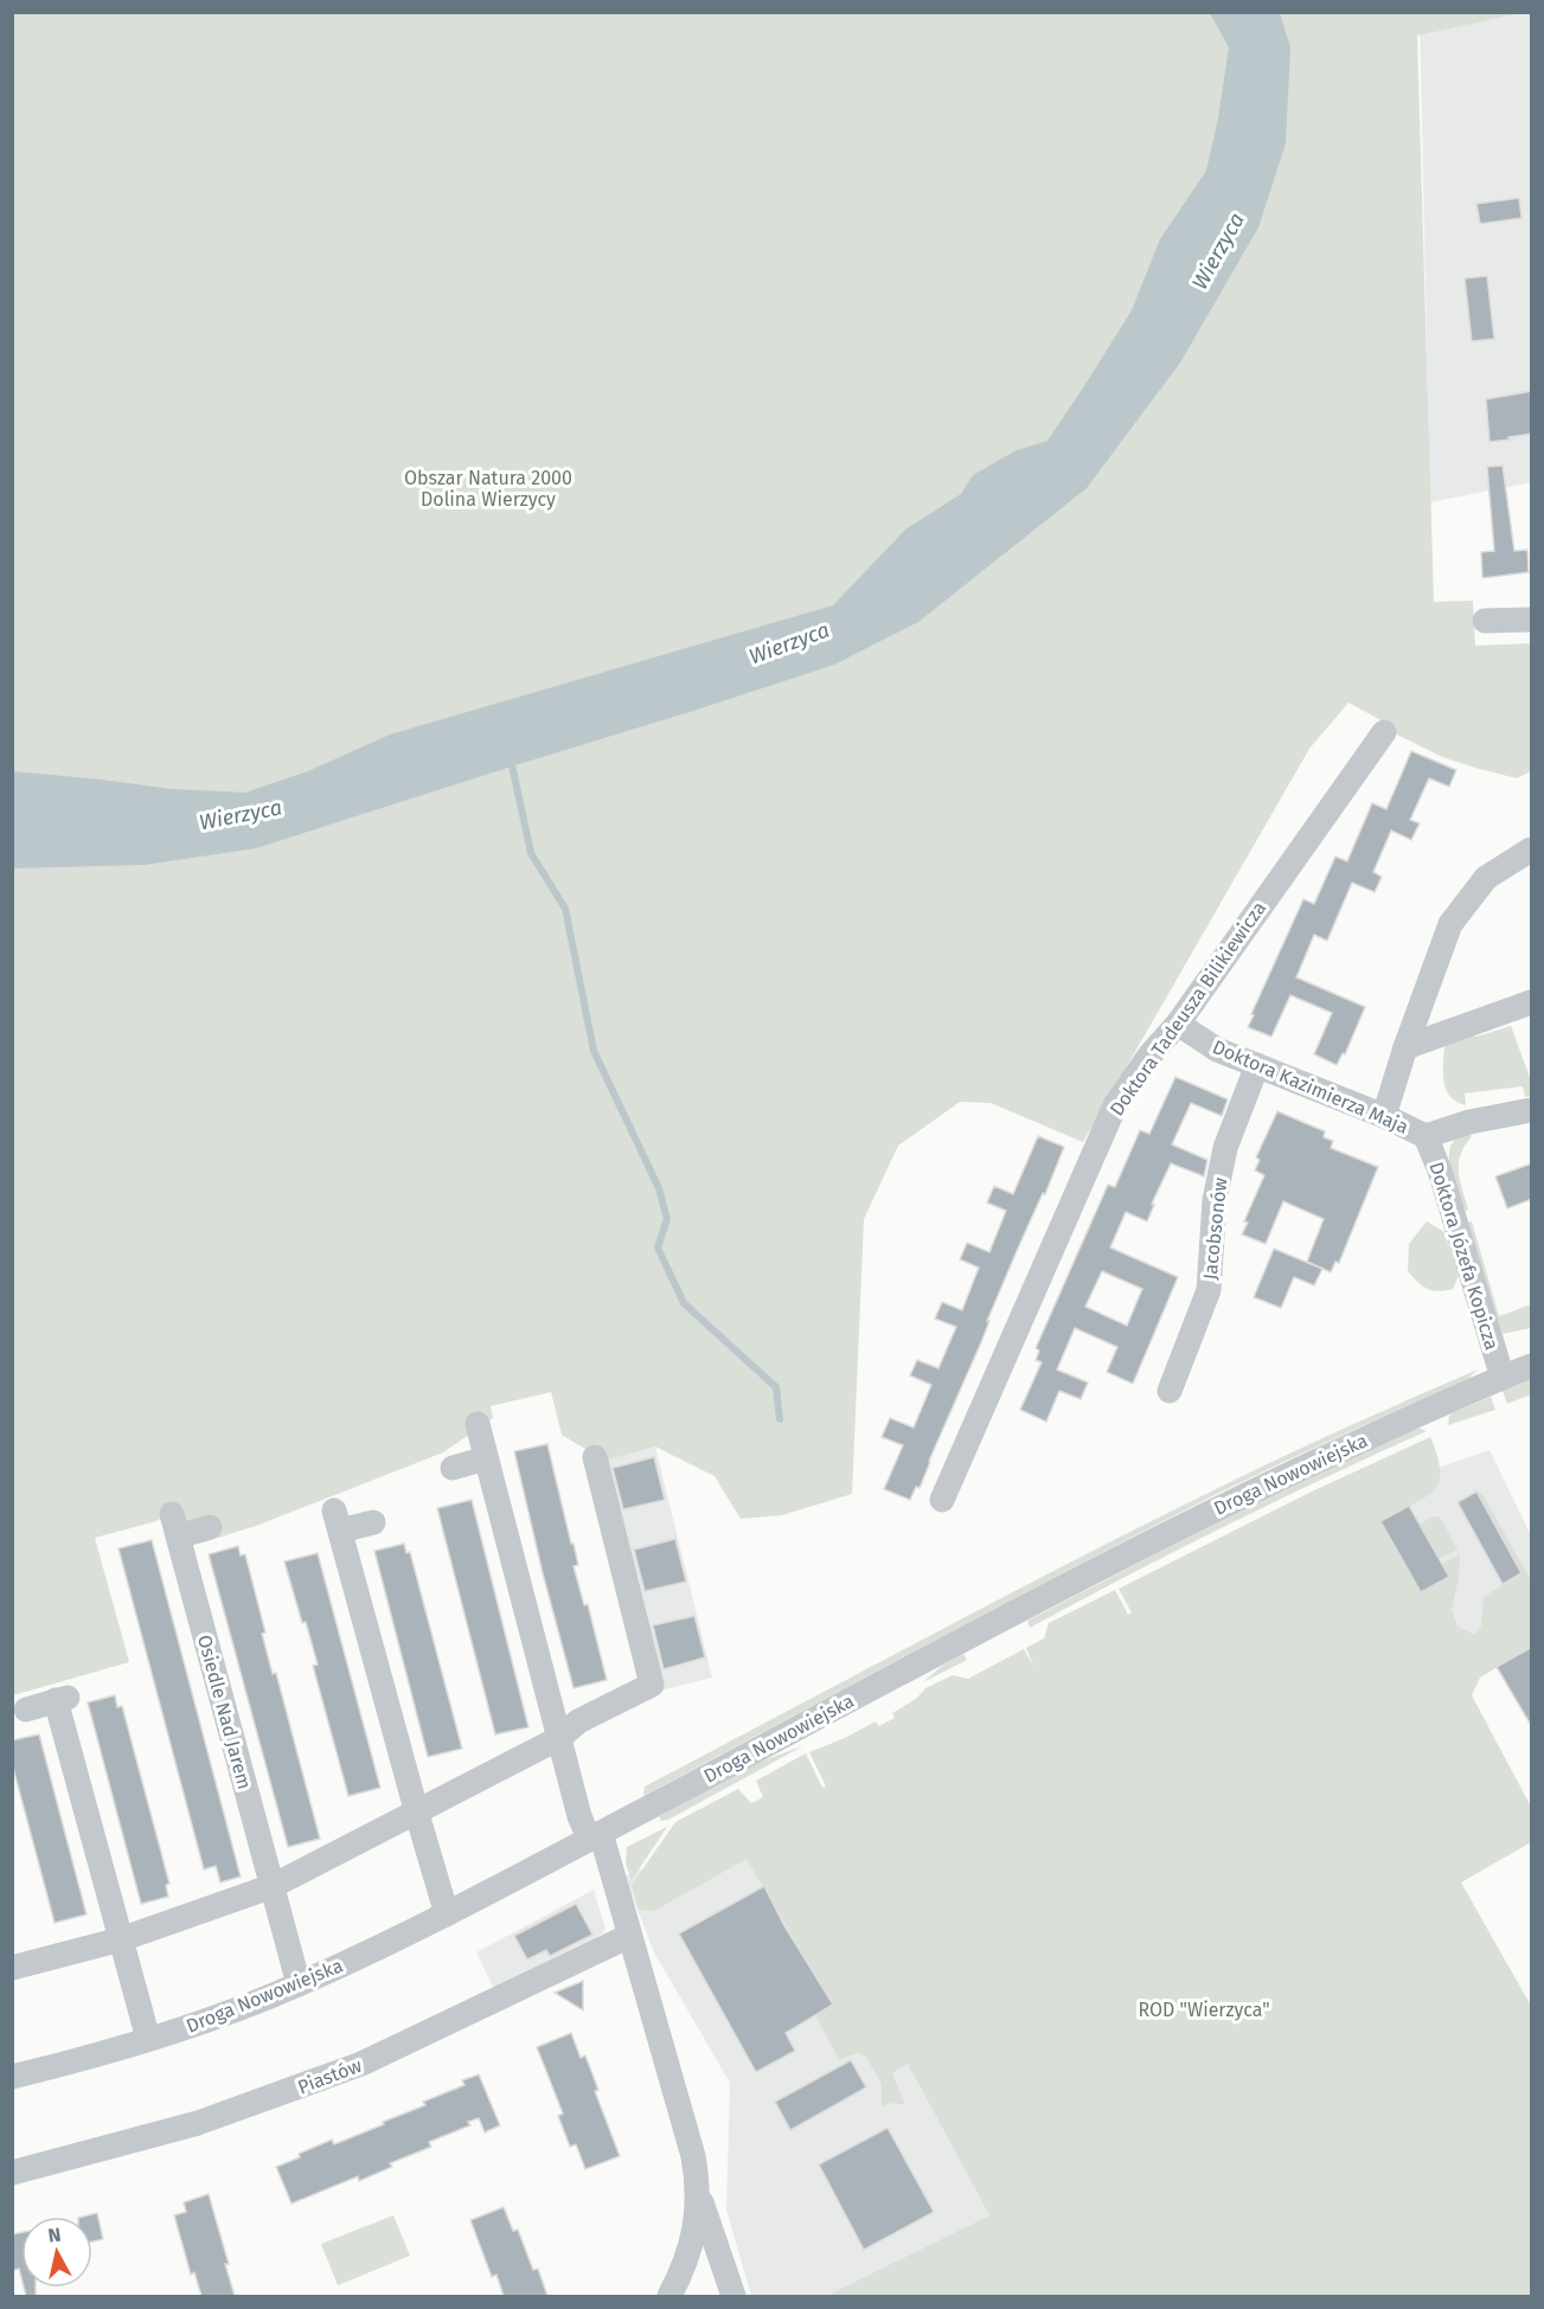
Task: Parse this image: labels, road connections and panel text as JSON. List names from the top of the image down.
{
  "streets": {
    "street": [
      "Doktora Tadeusza Bilikiewicza",
      "Doktora Kazimierza Maja",
      "Jacobsonów",
      "Doktora Józefa Kopicza",
      "Droga Nowowiejska",
      "Osiedle Nad Jarem",
      "Piastów"
    ]
  },
  "crossings": [
    ["Doktora Tadeusza Bilikiewicza", "Doktora Kazimierza Maja"],
    ["Doktora Kazimierza Maja", "Jacobsonów"],
    ["Doktora Kazimierza Maja", "Doktora Józefa Kopicza"],
    ["Doktora Józefa Kopicza", "Droga Nowowiejska"],
    ["Droga Nowowiejska", "Osiedle Nad Jarem"]
  ],
  "water": ["Wierzyca"],
  "parks": ["Obszar Natura 2000 Dolina Wierzycy", "ROD \"Wierzyca\""],
  "north": "top"
}
